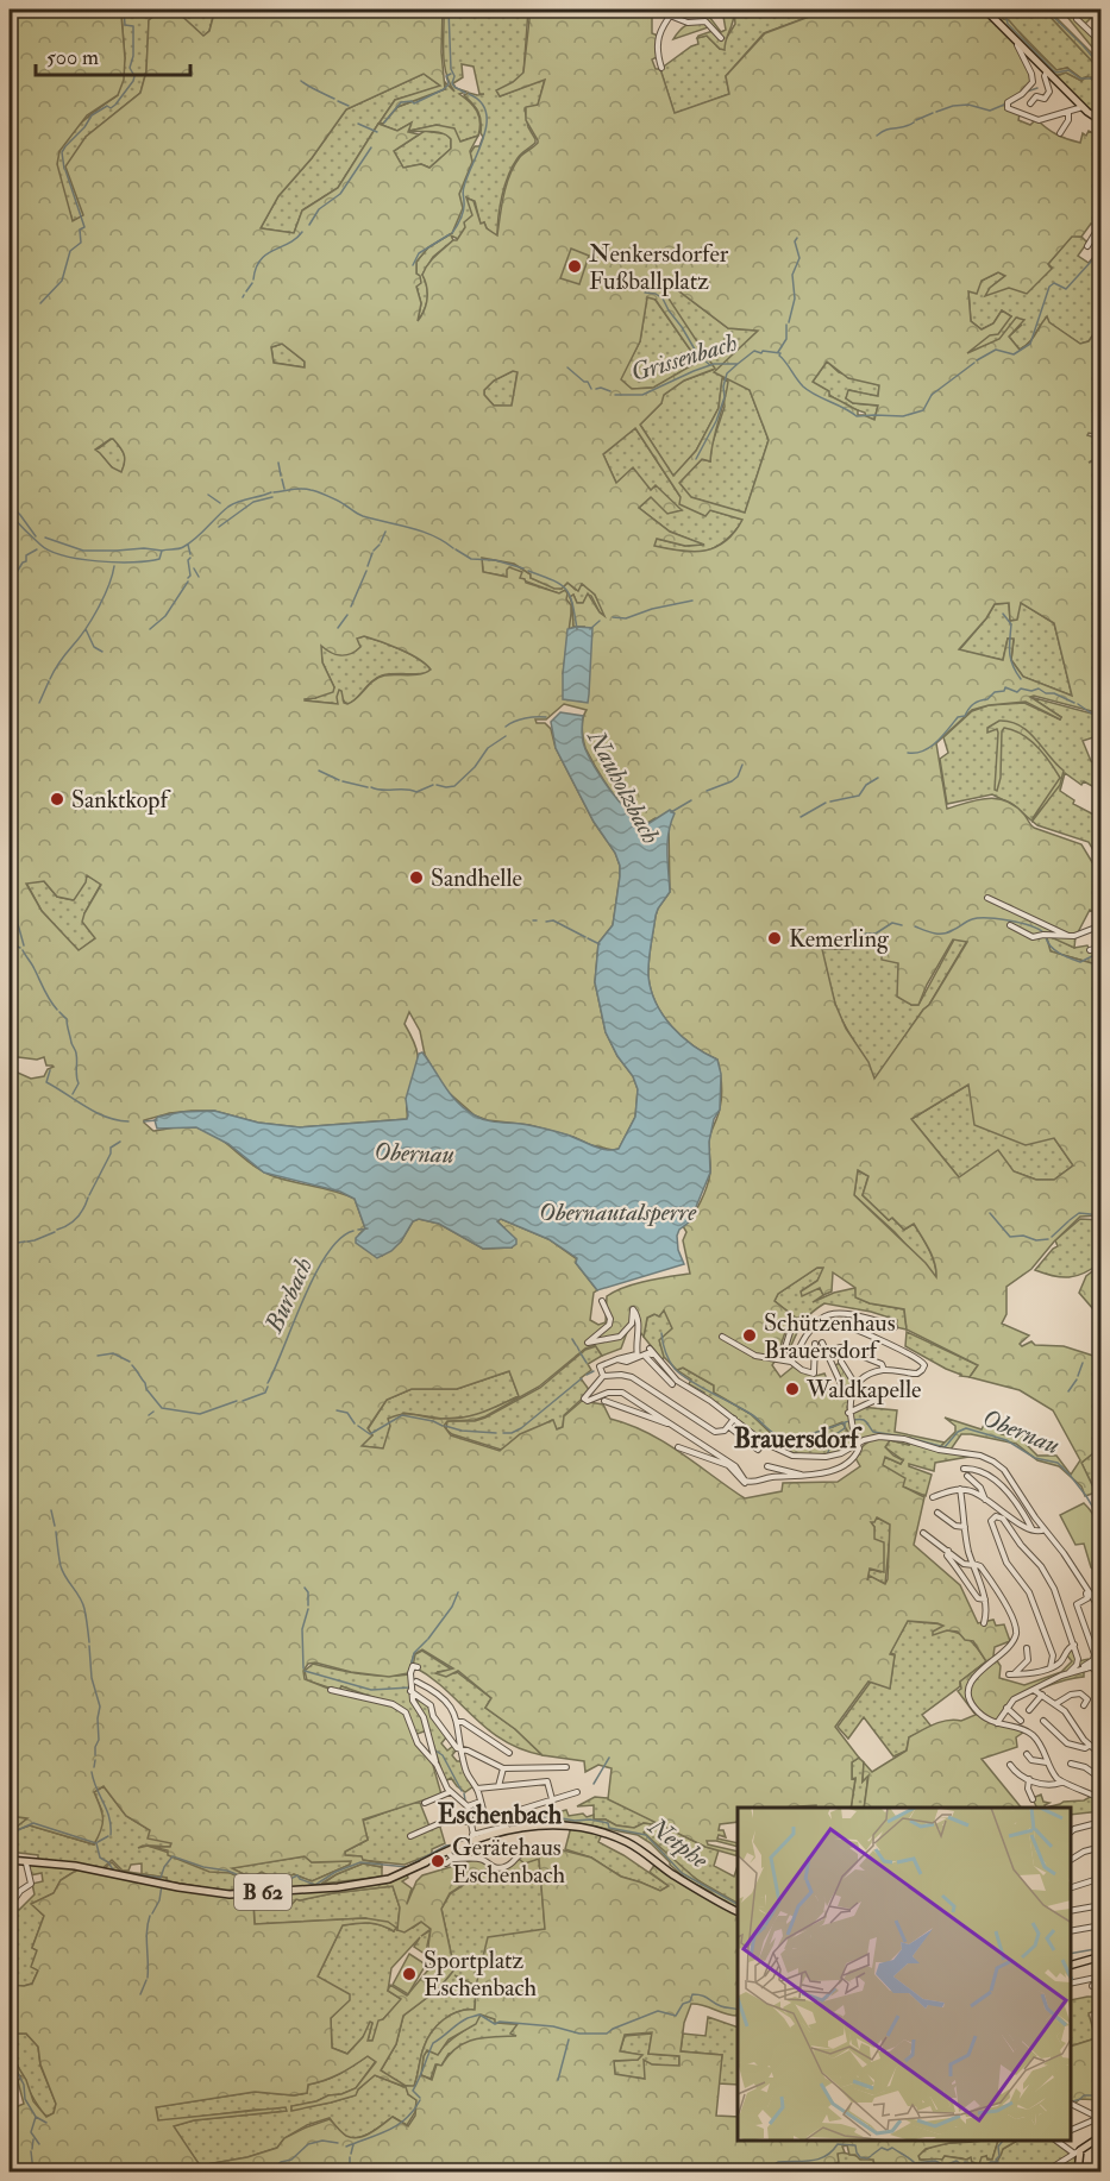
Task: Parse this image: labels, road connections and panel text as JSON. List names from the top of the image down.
{
  "streets": {
    "main road": ["B 62"]
  },
  "districts": ["Brauersdorf", "Eschenbach"],
  "water": [
    "Grissenbach",
    "Nauholzbach",
    "Obernau",
    "Obernautalsperre",
    "Burbach",
    "Netphe"
  ],
  "places": [
    "Nenkersdorfer Fußballplatz",
    "Sanktkopf",
    "Sandhelle",
    "Kemerling",
    "Schützenhaus Brauersdorf",
    "Waldkapelle",
    "Gerätehaus Eschenbach",
    "Sportplatz Eschenbach"
  ],
  "scale_bar": "500 m"
}
